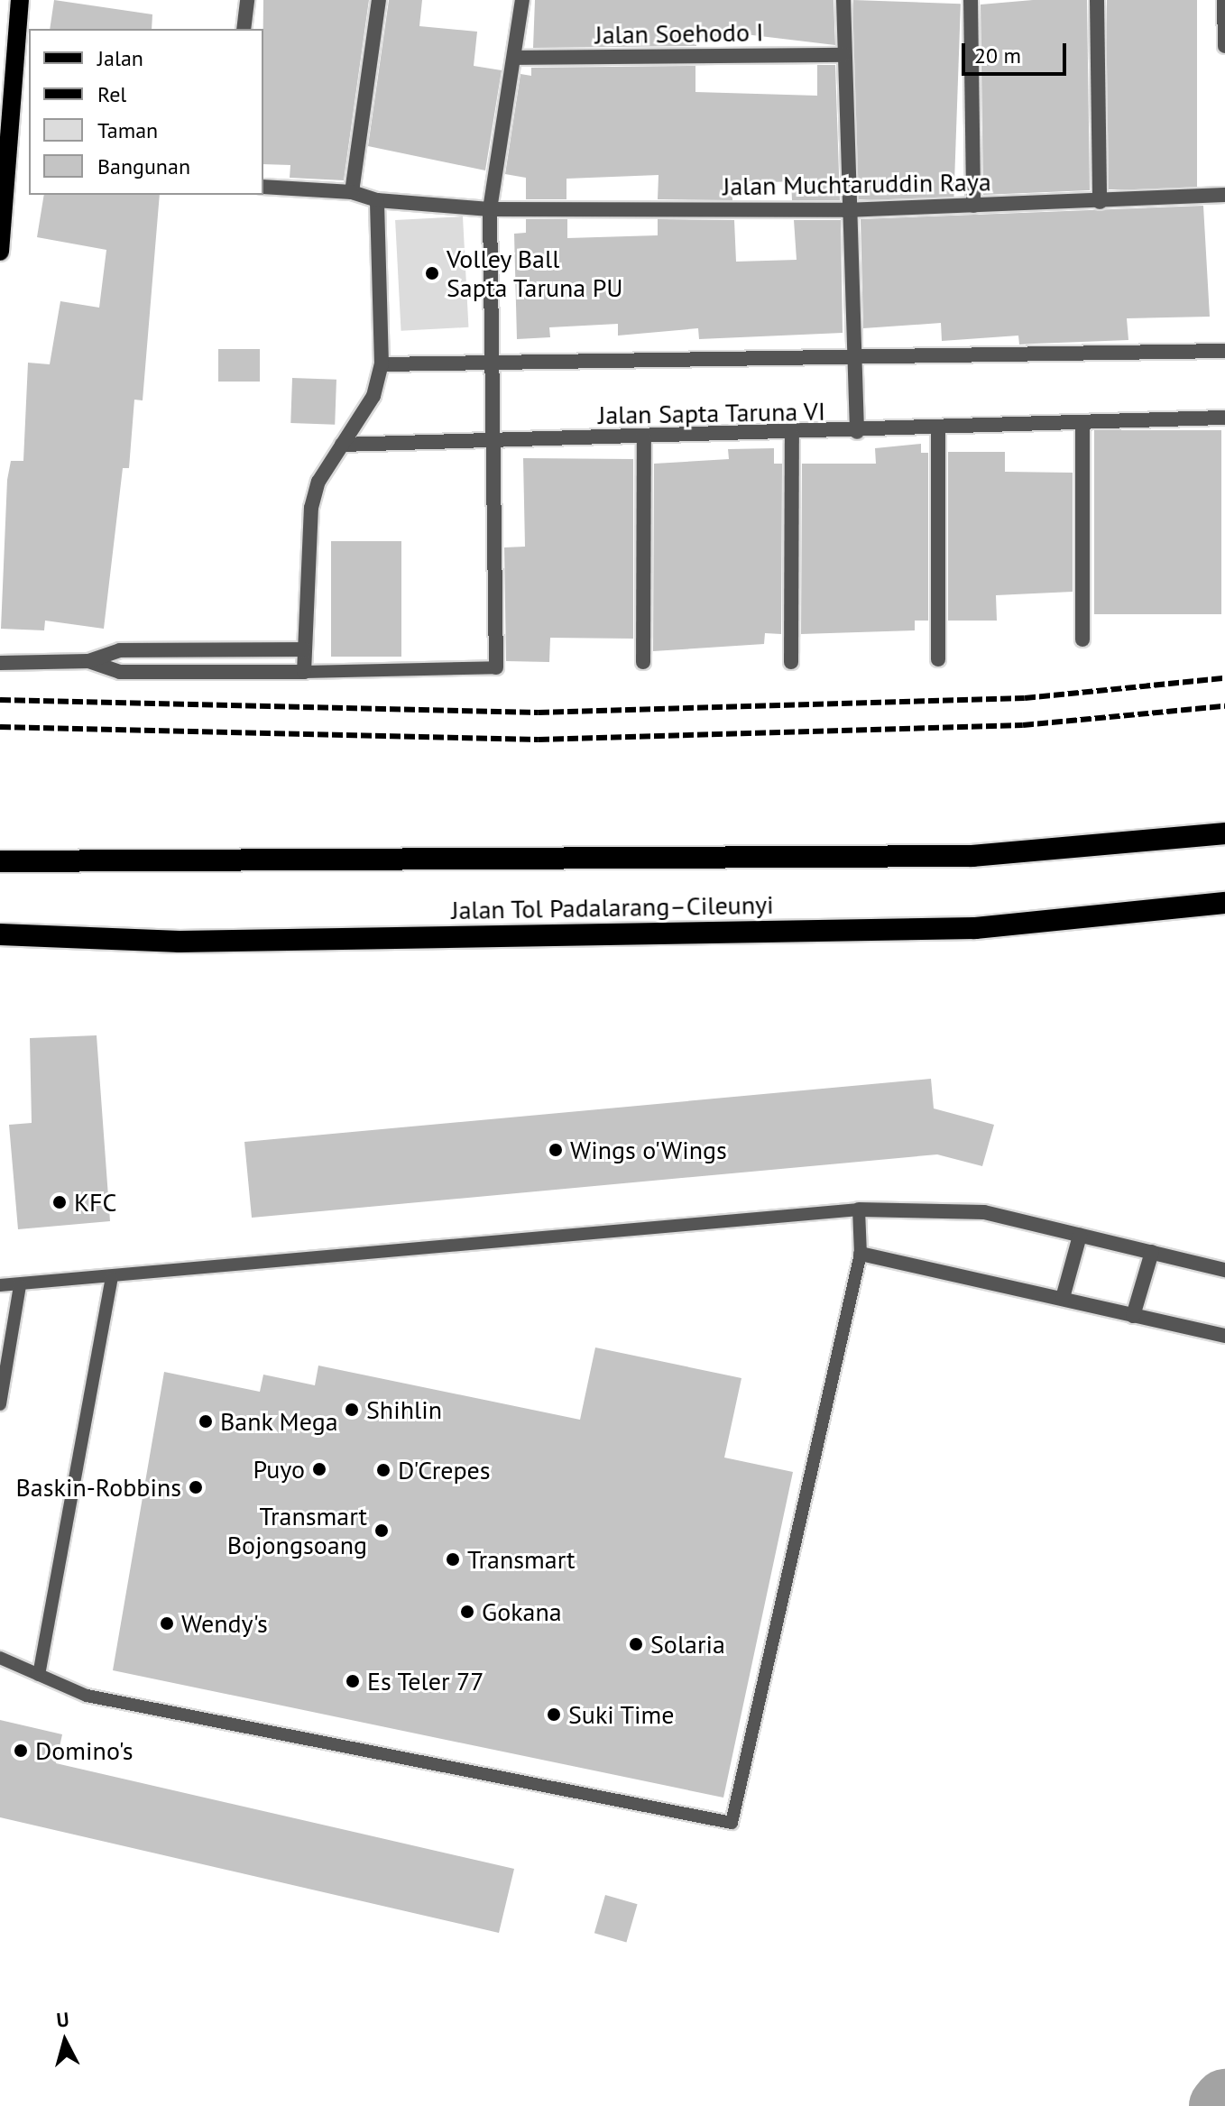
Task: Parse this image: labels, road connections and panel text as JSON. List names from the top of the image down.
{
  "streets": {
    "highway": ["Jalan Tol Padalarang–Cileunyi"],
    "street": ["Jalan Soehodo I", "Jalan Muchtaruddin Raya", "Jalan Sapta Taruna VI"]
  },
  "places": [
    "Volley Ball Sapta Taruna PU",
    "Wings o'Wings",
    "KFC",
    "Shihlin",
    "Bank Mega",
    "Puyo",
    "D'Crepes",
    "Baskin-Robbins",
    "Transmart Bojongsoang",
    "Transmart",
    "Gokana",
    "Wendy's",
    "Solaria",
    "Es Teler 77",
    "Suki Time",
    "Domino's"
  ],
  "legend": [
    "Jalan",
    "Rel",
    "Taman",
    "Bangunan"
  ],
  "scale_bar": "20 m",
  "north": "top"
}
